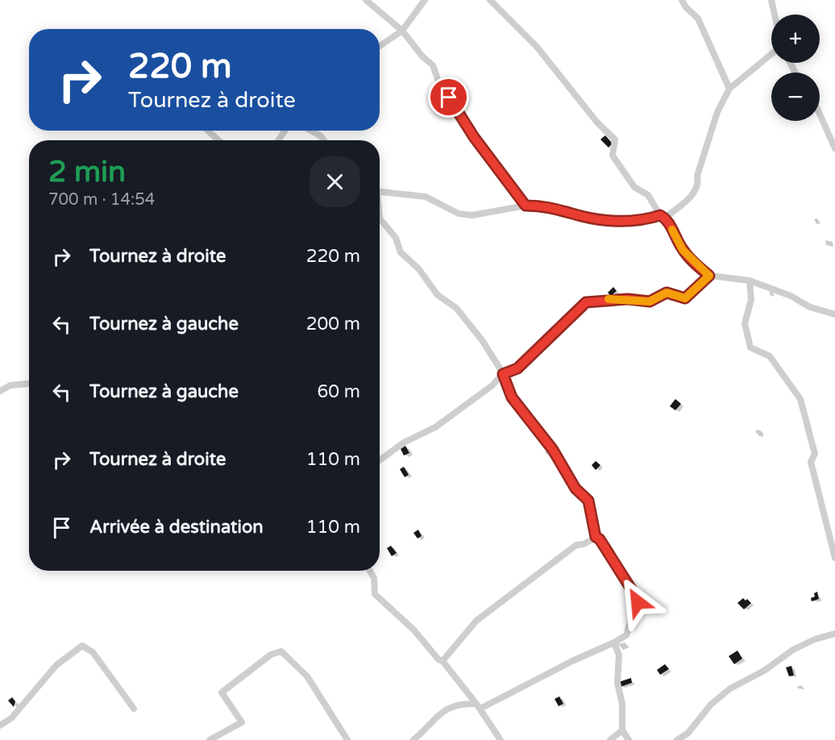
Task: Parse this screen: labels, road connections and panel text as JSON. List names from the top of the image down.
{
  "page": {
    "map_buttons": ["+", "−"],
    "turn": ["220 m", "Tournez à droite"],
    "heading": ["2 min", "700 m · 14:54"],
    "list": [
      {
        "name": "Tournez à droite",
        "value": "220 m"
      },
      {
        "name": "Tournez à gauche",
        "value": "200 m"
      },
      {
        "name": "Tournez à gauche",
        "value": "60 m"
      },
      {
        "name": "Tournez à droite",
        "value": "110 m"
      },
      {
        "name": "Arrivée à destination",
        "value": "110 m"
      }
    ]
  }
}
